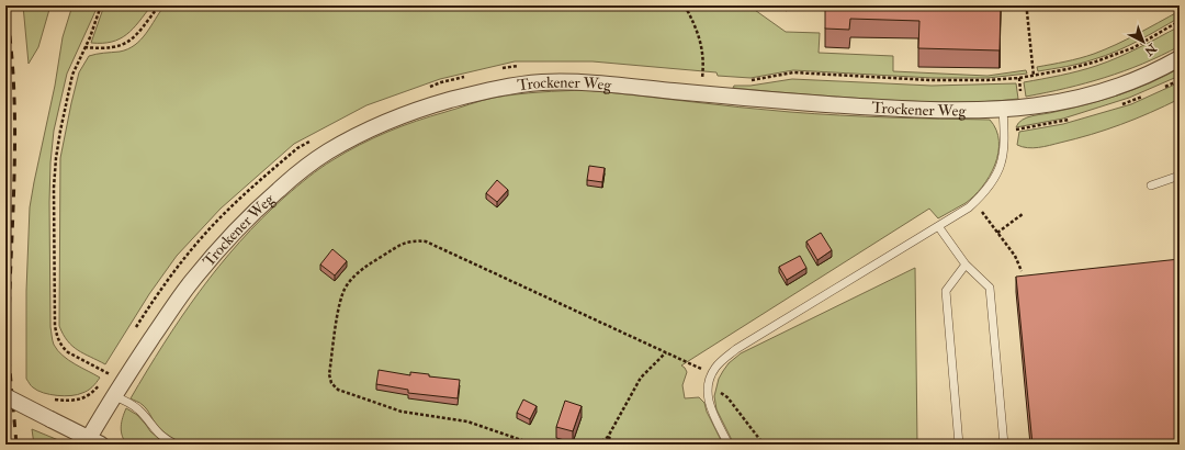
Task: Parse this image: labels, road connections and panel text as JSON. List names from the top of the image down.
{
  "streets": {
    "street": ["Trockener Weg"]
  },
  "north": "bottom right"
}
